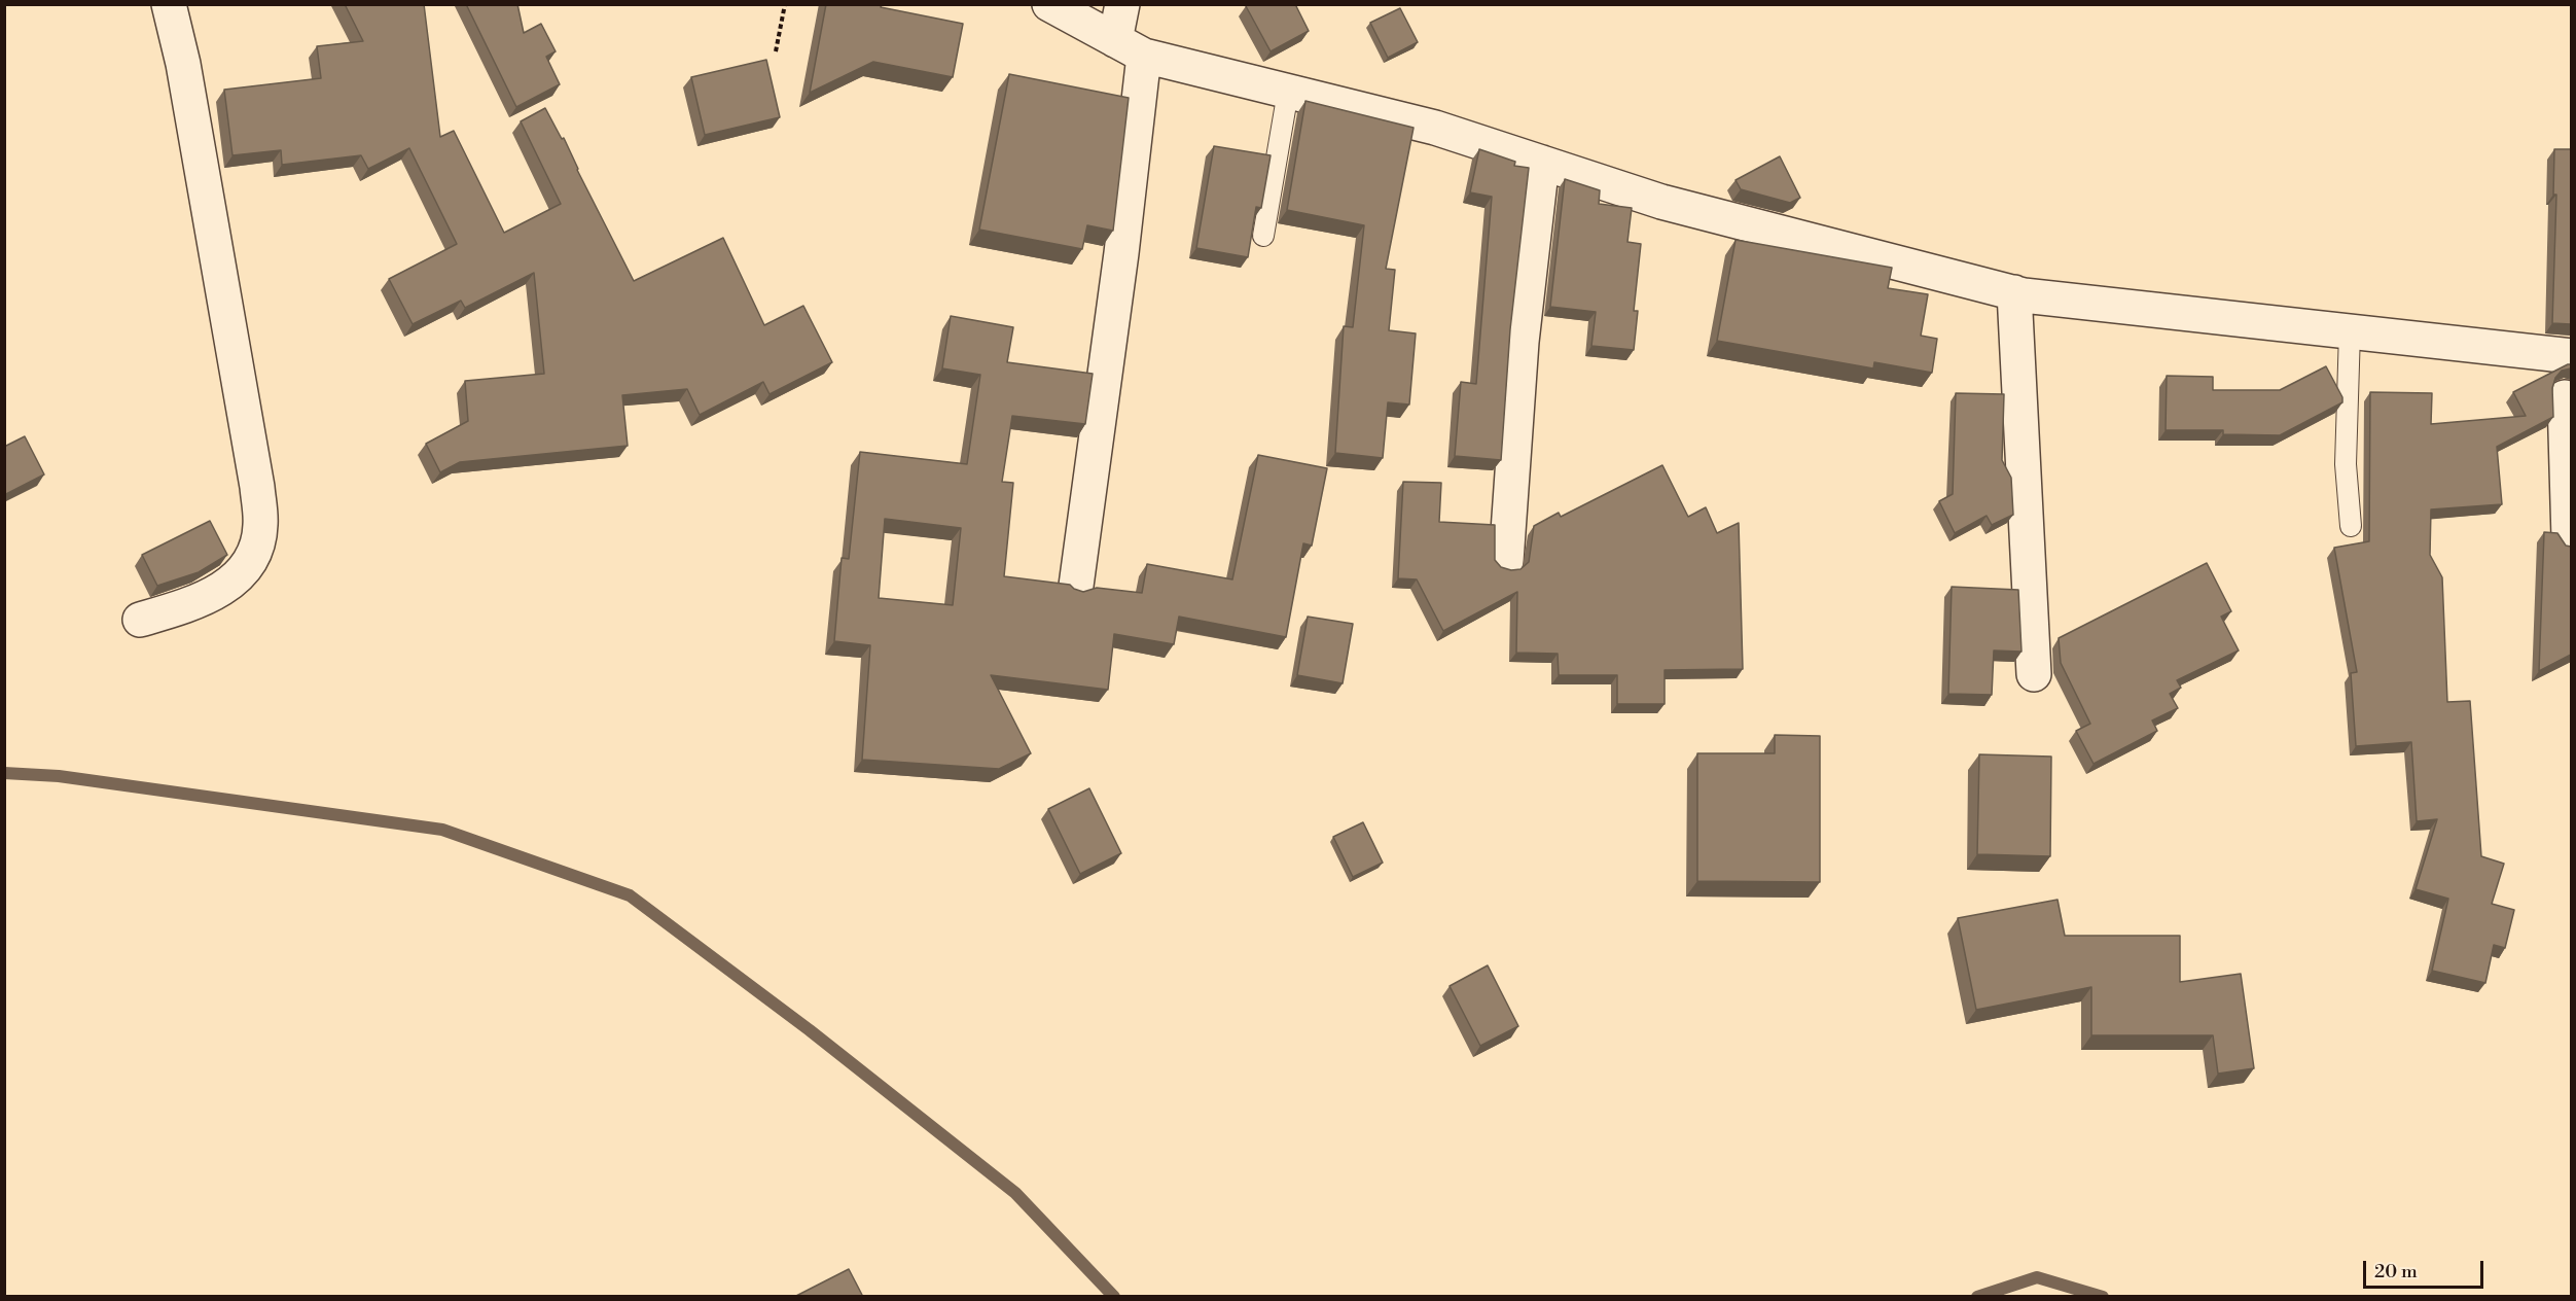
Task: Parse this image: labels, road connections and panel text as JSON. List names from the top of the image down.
{
  "scale_bar": "20 m"
}
